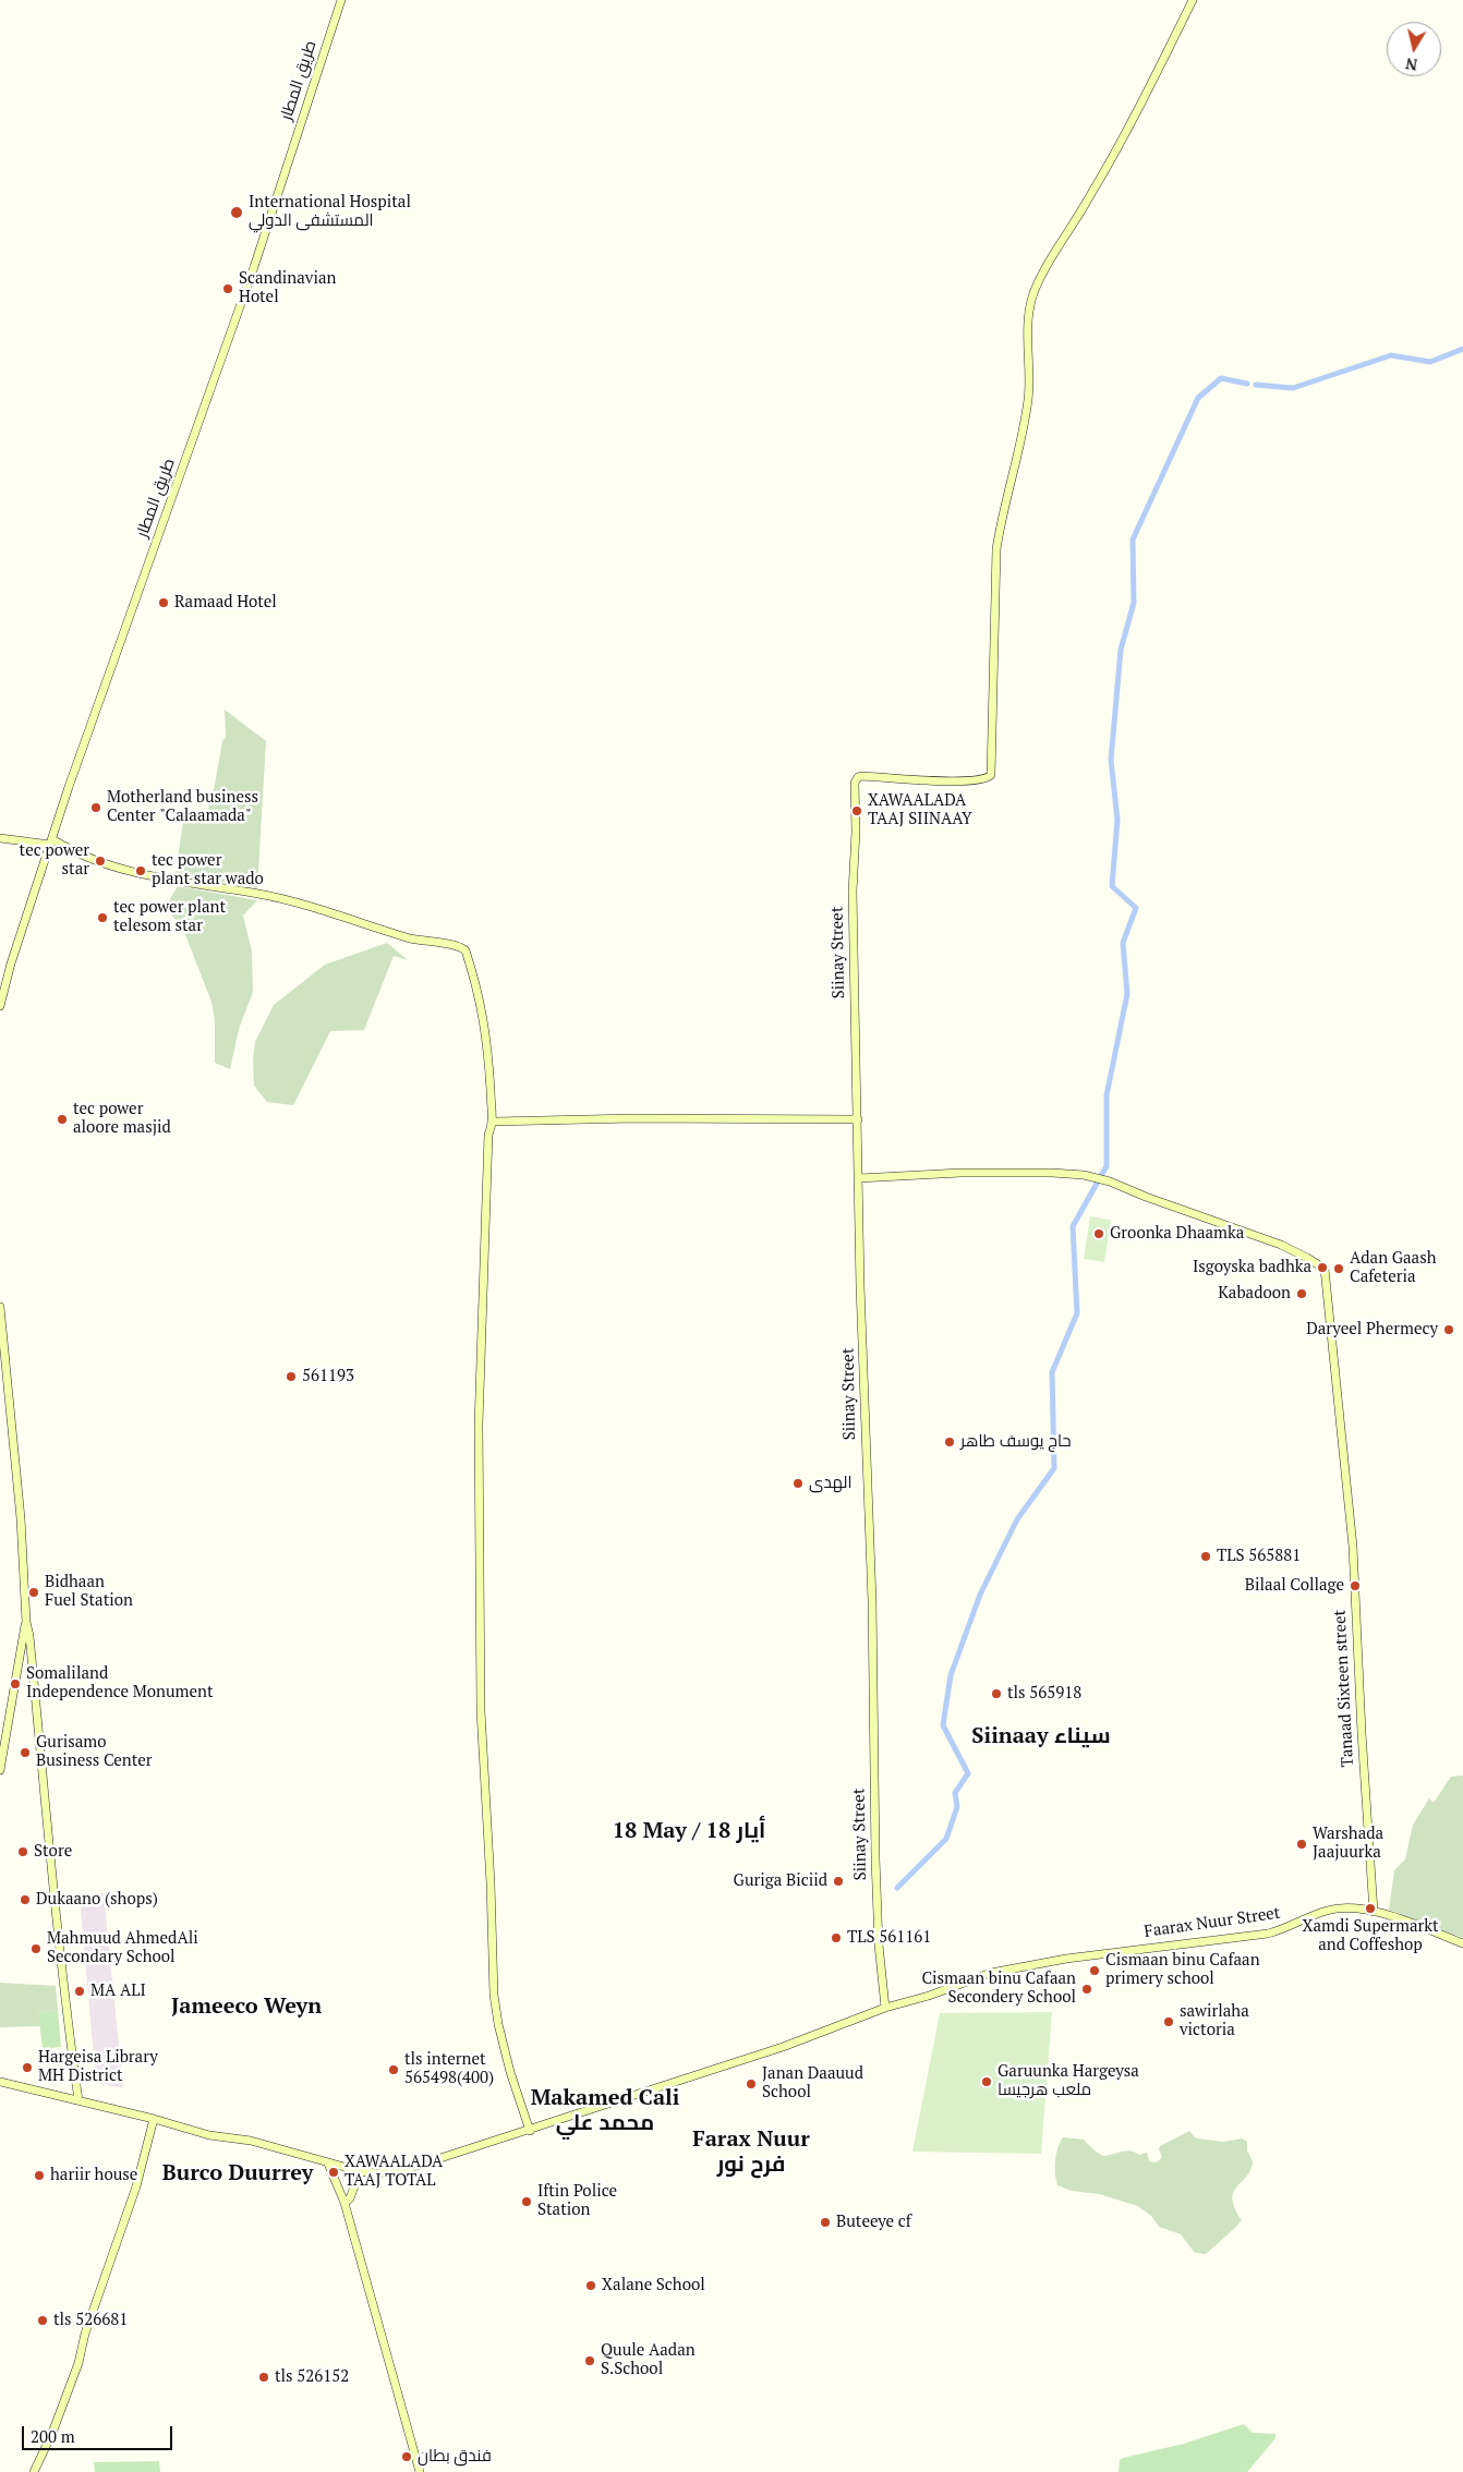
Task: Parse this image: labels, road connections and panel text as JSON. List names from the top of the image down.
{
  "streets": {
    "street": [
      "طريق المطار",
      "Siinay Street",
      "Tanaad Sixteen street",
      "Faarax Nuur Street"
    ]
  },
  "crossings": [
    ["Siinay Street", "Tanaad Sixteen street"],
    ["Siinay Street", "Faarax Nuur Street"],
    ["Tanaad Sixteen street", "Faarax Nuur Street"]
  ],
  "districts": [
    "Siinaay سيناء",
    "18 May / 18 أيار",
    "Jameeco Weyn",
    "Makamed Cali محمد علي",
    "Farax Nuur فرح نور",
    "Burco Duurrey"
  ],
  "places": [
    "International Hospital المستشفى الدولي",
    "Scandinavian Hotel",
    "Ramaad Hotel",
    "Motherland business Center \"Calaamada\"",
    "XAWAALADA TAAJ SIINAAY",
    "tec power star",
    "tec power plant star wado",
    "tec power plant telesom star",
    "tec power aloore masjid",
    "Groonka Dhaamka",
    "Isgoyska badhka",
    "Adan Gaash Cafeteria",
    "Kabadoon",
    "Daryeel Phermecy",
    "561193",
    "حاج يوسف طاهر",
    "الهدى",
    "TLS 565881",
    "Bilaal Collage",
    "Bidhaan Fuel Station",
    "Somaliland Independence Monument",
    "tls 565918",
    "Gurisamo Business Center",
    "Warshada Jaajuurka",
    "Store",
    "Guriga Biciid",
    "Dukaano (shops)",
    "Xamdi Supermarkt and Coffeshop",
    "TLS 561161",
    "Mahmuud AhmedAli Secondary School",
    "Cismaan binu Cafaan primery school",
    "Cismaan binu Cafaan Secondery School",
    "MA ALI",
    "sawirlaha victoria",
    "Hargeisa Library MH District",
    "tls internet 565498(400)",
    "Garuunka Hargeysa ملعب هرجيسا",
    "Janan Daauud School",
    "XAWAALADA TAAJ TOTAL",
    "hariir house",
    "Iftin Police Station",
    "Buteeye cf",
    "Xalane School",
    "tls 526681",
    "Quule Aadan S.School",
    "tls 526152",
    "فندق بطان"
  ],
  "scale_bar": "200 m",
  "north": "bottom"
}
